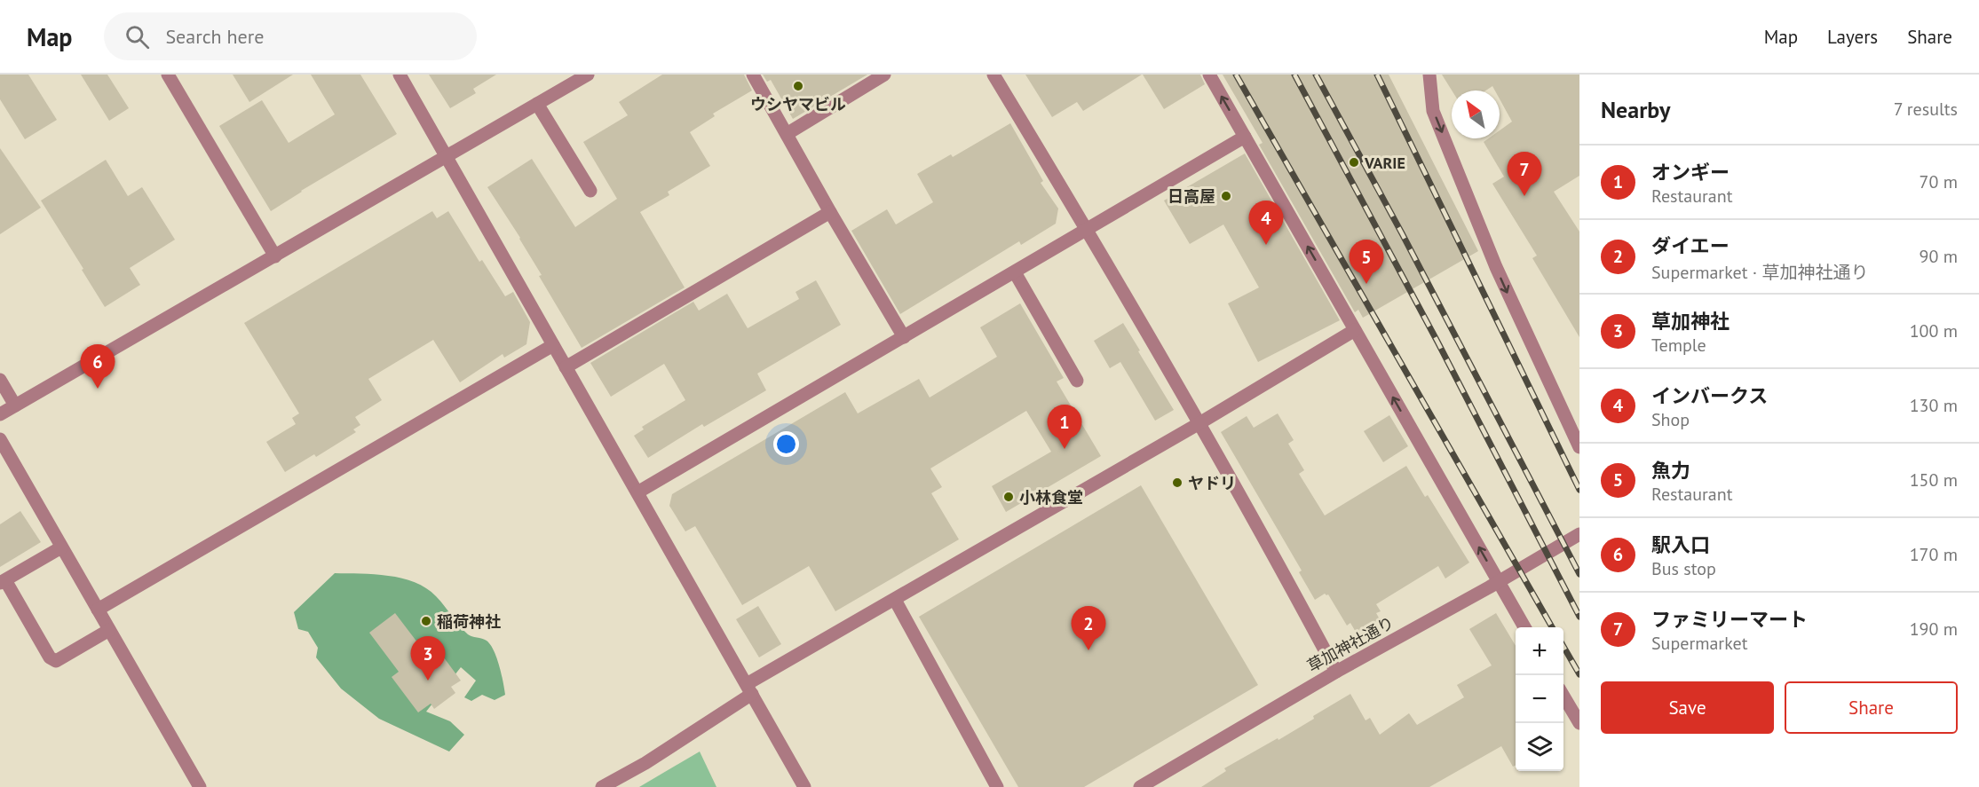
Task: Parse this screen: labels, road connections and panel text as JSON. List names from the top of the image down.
{
  "streets": {
    "street": ["草加神社通り"]
  },
  "places": [
    "ウシヤマビル",
    "VARIE",
    "日高屋",
    "ヤドリ",
    "小林食堂",
    "稲荷神社"
  ],
  "north": "top left",
  "page": {
    "header": "Map",
    "search": "Search here",
    "nav": ["Map", "Layers", "Share"],
    "heading": ["Nearby", "7 results"],
    "list": [
      {
        "mark": "1",
        "name": "オンギー",
        "note": "Restaurant",
        "value": "70 m"
      },
      {
        "mark": "2",
        "name": "ダイエー",
        "note": "Supermarket · 草加神社通り",
        "value": "90 m"
      },
      {
        "mark": "3",
        "name": "草加神社",
        "note": "Temple",
        "value": "100 m"
      },
      {
        "mark": "4",
        "name": "インバークス",
        "note": "Shop",
        "value": "130 m"
      },
      {
        "mark": "5",
        "name": "魚力",
        "note": "Restaurant",
        "value": "150 m"
      },
      {
        "mark": "6",
        "name": "駅入口",
        "note": "Bus stop",
        "value": "170 m"
      },
      {
        "mark": "7",
        "name": "ファミリーマート",
        "note": "Supermarket",
        "value": "190 m"
      }
    ],
    "pins": [
      "7",
      "4",
      "5",
      "6",
      "1",
      "2",
      "3"
    ],
    "map_buttons": ["+", "−"],
    "buttons": ["Save", "Share"]
  }
}
